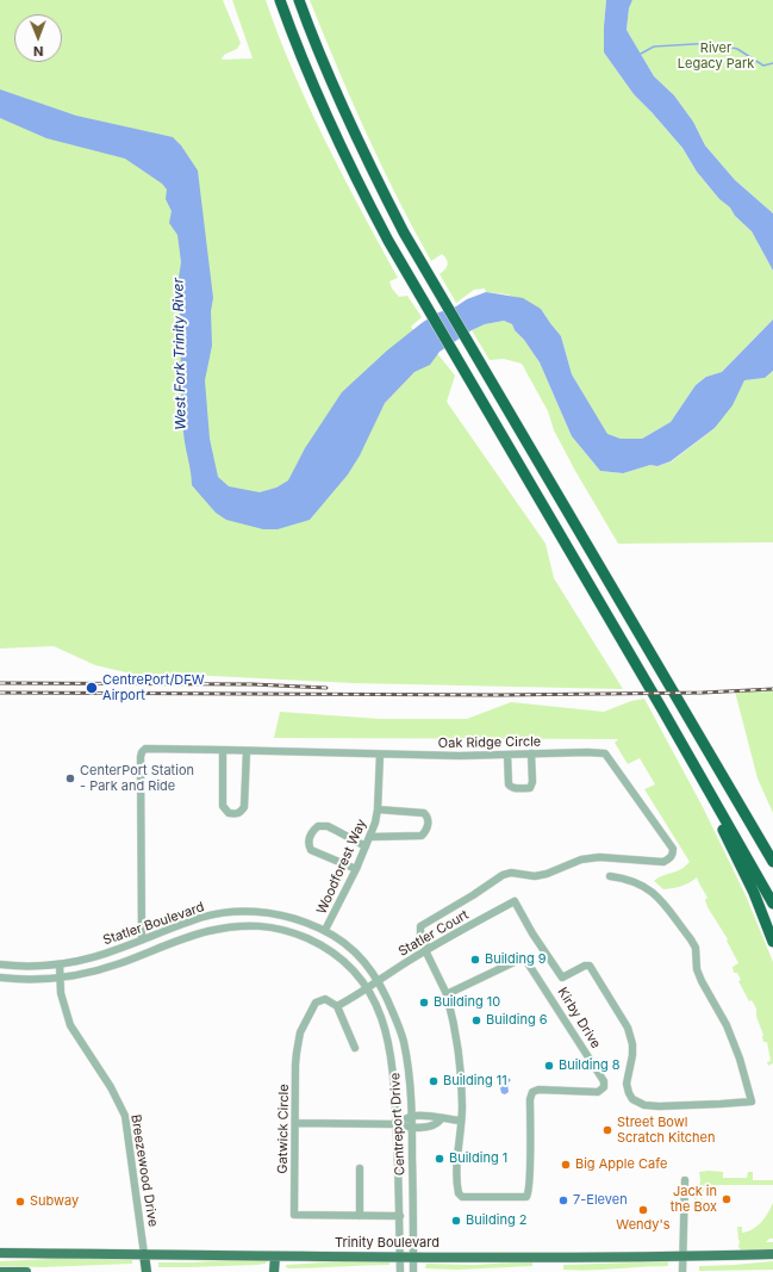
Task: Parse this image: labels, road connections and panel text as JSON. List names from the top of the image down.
{
  "streets": {
    "main road": ["Trinity Boulevard"],
    "street": [
      "Oak Ridge Circle",
      "Woodforest Way",
      "Statler Boulevard",
      "Statler Court",
      "Kirby Drive",
      "Centreport Drive",
      "Gatwick Circle",
      "Breezewood Drive"
    ]
  },
  "crossings": [
    ["Oak Ridge Circle", "Woodforest Way"],
    ["Oak Ridge Circle", "Statler Boulevard"],
    ["Oak Ridge Circle", "Statler Court"],
    ["Oak Ridge Circle", "Kirby Drive"],
    ["Woodforest Way", "Statler Boulevard"],
    ["Statler Boulevard", "Statler Court"],
    ["Statler Boulevard", "Centreport Drive"],
    ["Statler Boulevard", "Breezewood Drive"],
    ["Statler Court", "Kirby Drive"],
    ["Statler Court", "Centreport Drive"],
    ["Centreport Drive", "Gatwick Circle"],
    ["Centreport Drive", "Trinity Boulevard"],
    ["Breezewood Drive", "Trinity Boulevard"]
  ],
  "water": ["West Fork Trinity River"],
  "parks": ["River Legacy Park"],
  "places": [
    "CentrePort/DFW Airport",
    "CenterPort Station - Park and Ride",
    "Building 9",
    "Building 10",
    "Building 6",
    "Building 8",
    "Building 11",
    "Street Bowl Scratch Kitchen",
    "Building 1",
    "Big Apple Cafe",
    "Jack in the Box",
    "7-Eleven",
    "Subway",
    "Wendy's",
    "Building 2"
  ],
  "north": "bottom"
}
